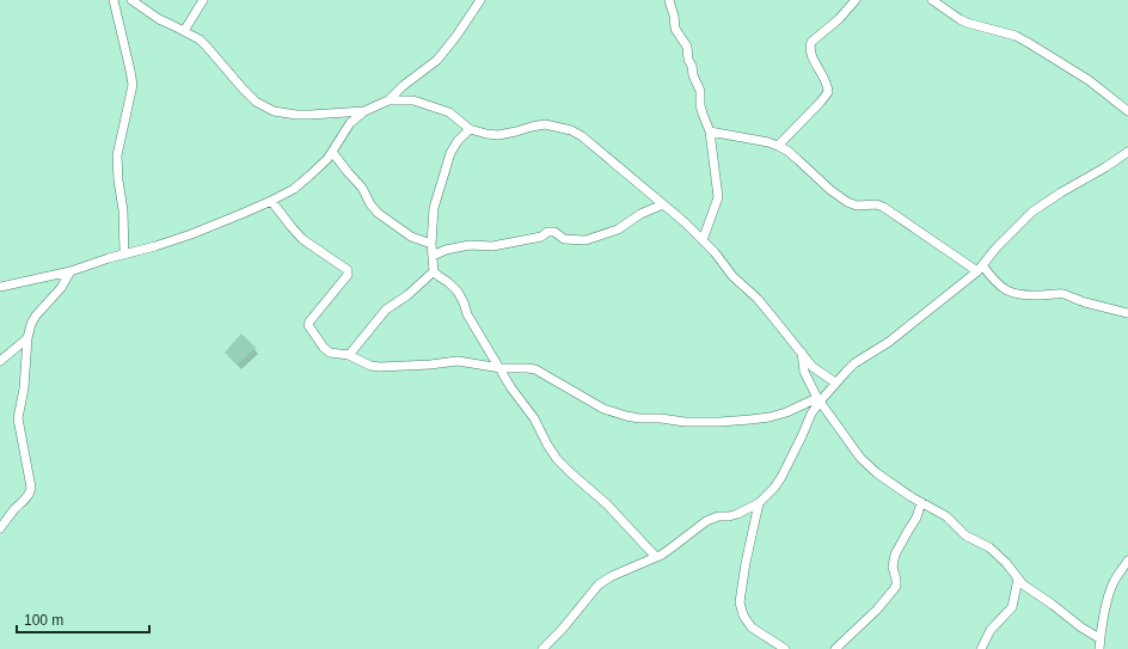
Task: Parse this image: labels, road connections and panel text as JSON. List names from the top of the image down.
{
  "scale_bar": "100 m"
}
